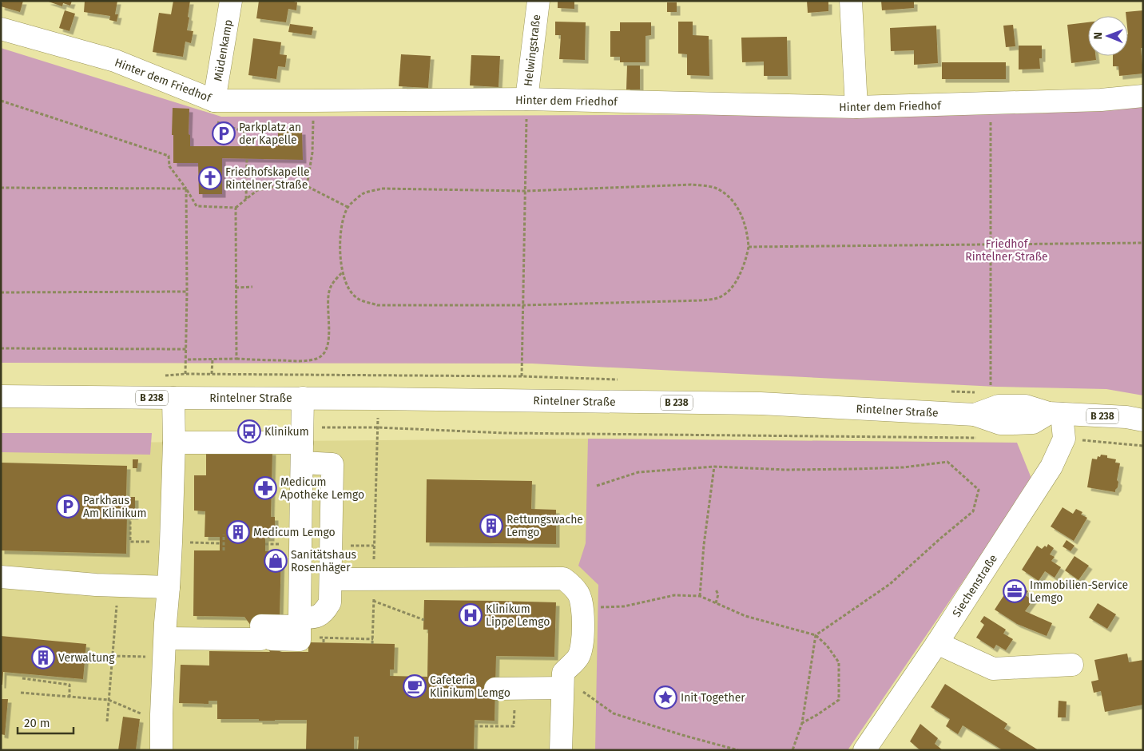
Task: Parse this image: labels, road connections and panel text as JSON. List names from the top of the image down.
{
  "streets": {
    "street": [
      "Müdenkamp",
      "Helwingstraße",
      "Hinter dem Friedhof",
      "B 238",
      "Rintelner Straße",
      "Siechenstraße"
    ]
  },
  "crossings": [
    ["Müdenkamp", "Hinter dem Friedhof"],
    ["Helwingstraße", "Hinter dem Friedhof"],
    ["B 238", "Rintelner Straße"]
  ],
  "parks": ["Friedhof Rintelner Straße"],
  "places": {
    "parking": ["Parkplatz an der Kapelle", "Parkhaus Am Klinikum"],
    "church": ["Friedhofskapelle Rintelner Straße"],
    "bus stop": ["Klinikum"],
    "pharmacy": ["Medicum Apotheke Lemgo"],
    "building": ["Rettungswache Lemgo", "Medicum Lemgo", "Verwaltung"],
    "shop": ["Sanitätshaus Rosenhäger"],
    "office": ["Immobilien-Service Lemgo"],
    "hospital": ["Klinikum Lippe Lemgo"],
    "cafe": ["Cafeteria Klinikum Lemgo"],
    "place": ["Init Together"]
  },
  "scale_bar": "20 m",
  "north": "left"
}
